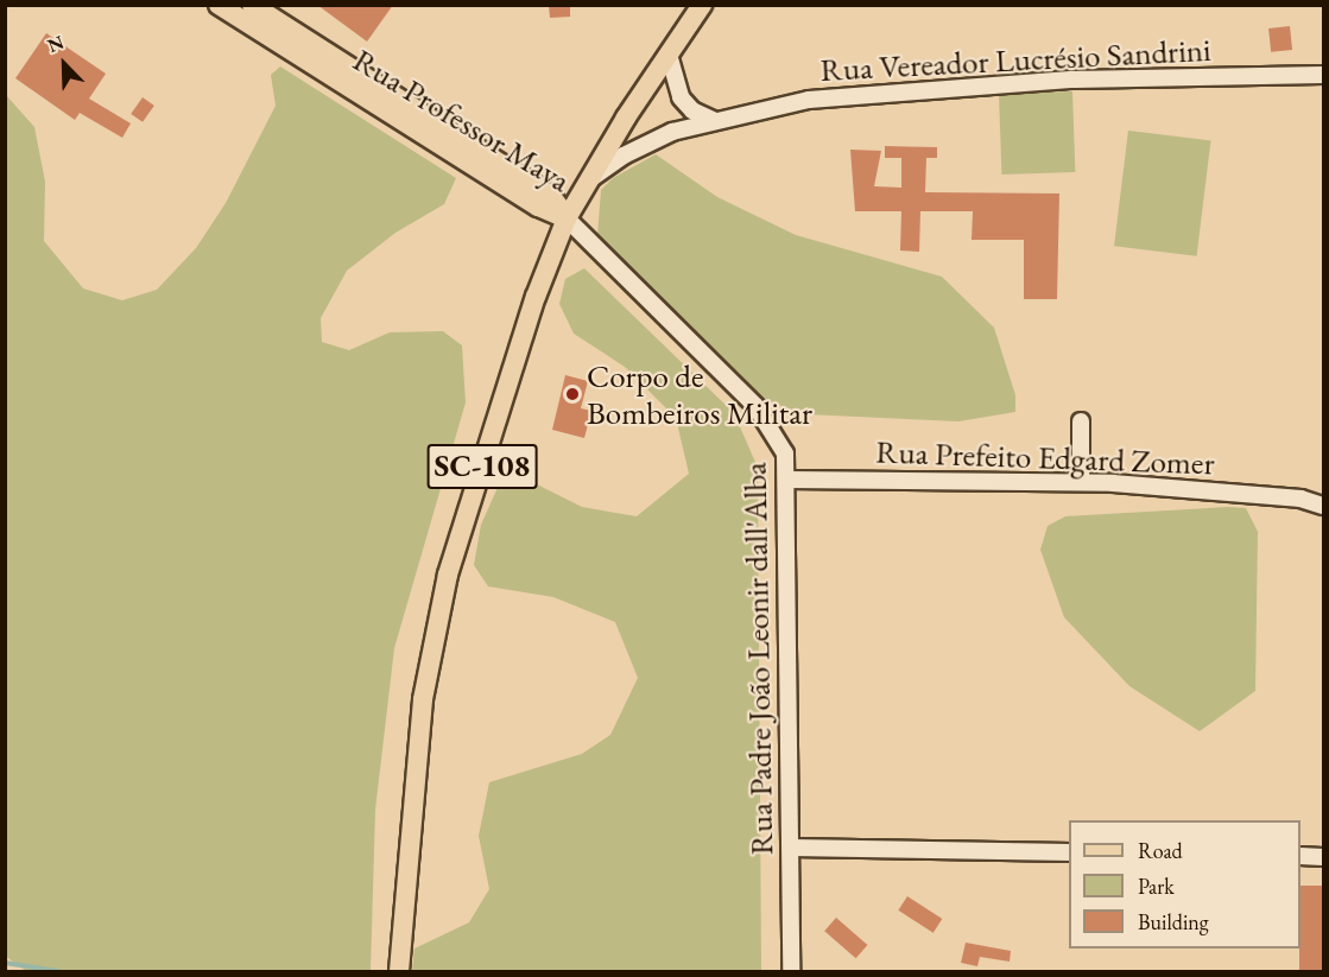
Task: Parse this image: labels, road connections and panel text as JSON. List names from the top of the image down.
{
  "streets": {
    "main road": ["Rua Professor Maya", "SC-108"],
    "street": ["Rua Vereador Lucrésio Sandrini", "Rua Prefeito Edgard Zomer", "Rua Padre João Leonir dall'Alba"]
  },
  "crossings": [
    ["Rua Vereador Lucrésio Sandrini", "SC-108"],
    ["Rua Professor Maya", "SC-108"],
    ["Rua Professor Maya", "Rua Padre João Leonir dall'Alba"],
    ["Rua Prefeito Edgard Zomer", "Rua Padre João Leonir dall'Alba"],
    ["SC-108", "Rua Padre João Leonir dall'Alba"]
  ],
  "places": ["Corpo de Bombeiros Militar"],
  "legend": ["Road", "Park", "Building"],
  "north": "top left"
}
